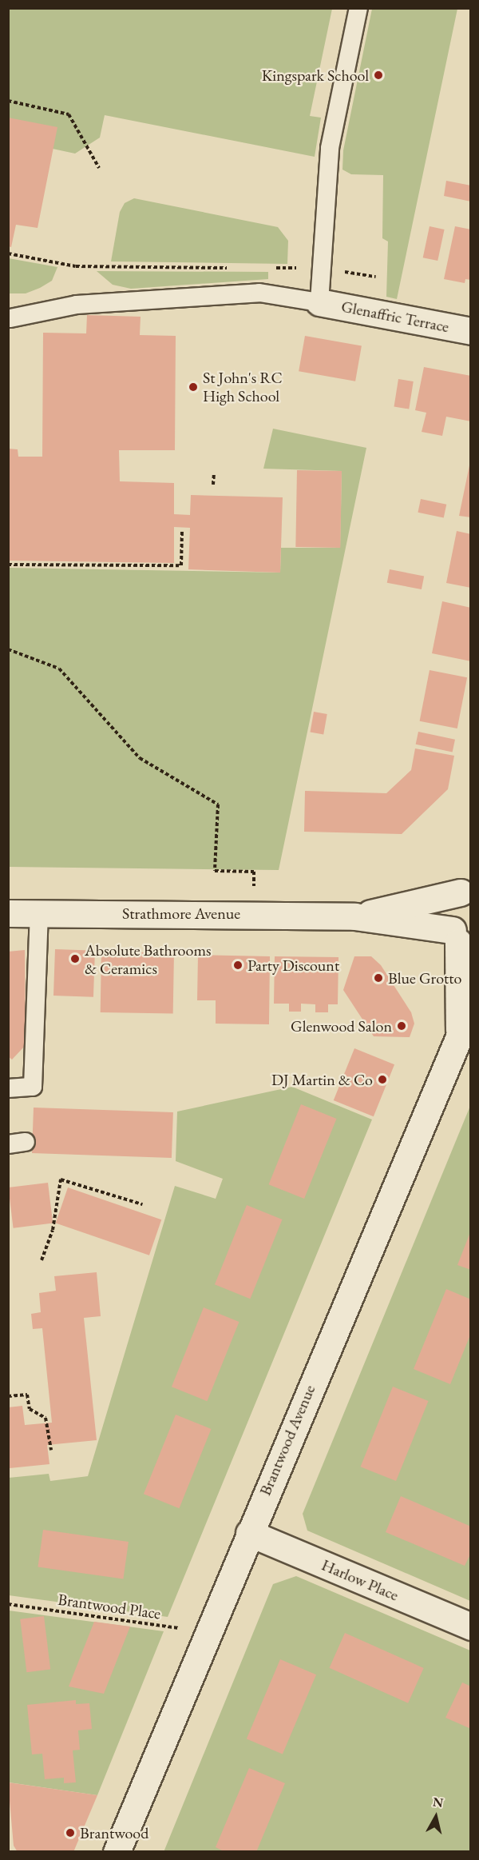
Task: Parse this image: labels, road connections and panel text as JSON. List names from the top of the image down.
{
  "streets": {
    "street": [
      "Glenaffric Terrace",
      "Strathmore Avenue",
      "Brantwood Avenue",
      "Harlow Place"
    ],
    "path": ["Brantwood Place"]
  },
  "crossings": [
    ["Strathmore Avenue", "Brantwood Avenue"],
    ["Brantwood Avenue", "Harlow Place"],
    ["Brantwood Avenue", "Brantwood Place"]
  ],
  "places": [
    "Kingspark School",
    "St John's RC High School",
    "Absolute Bathrooms & Ceramics",
    "Party Discount",
    "Blue Grotto",
    "Glenwood Salon",
    "DJ Martin & Co",
    "Brantwood"
  ],
  "north": "top"
}
